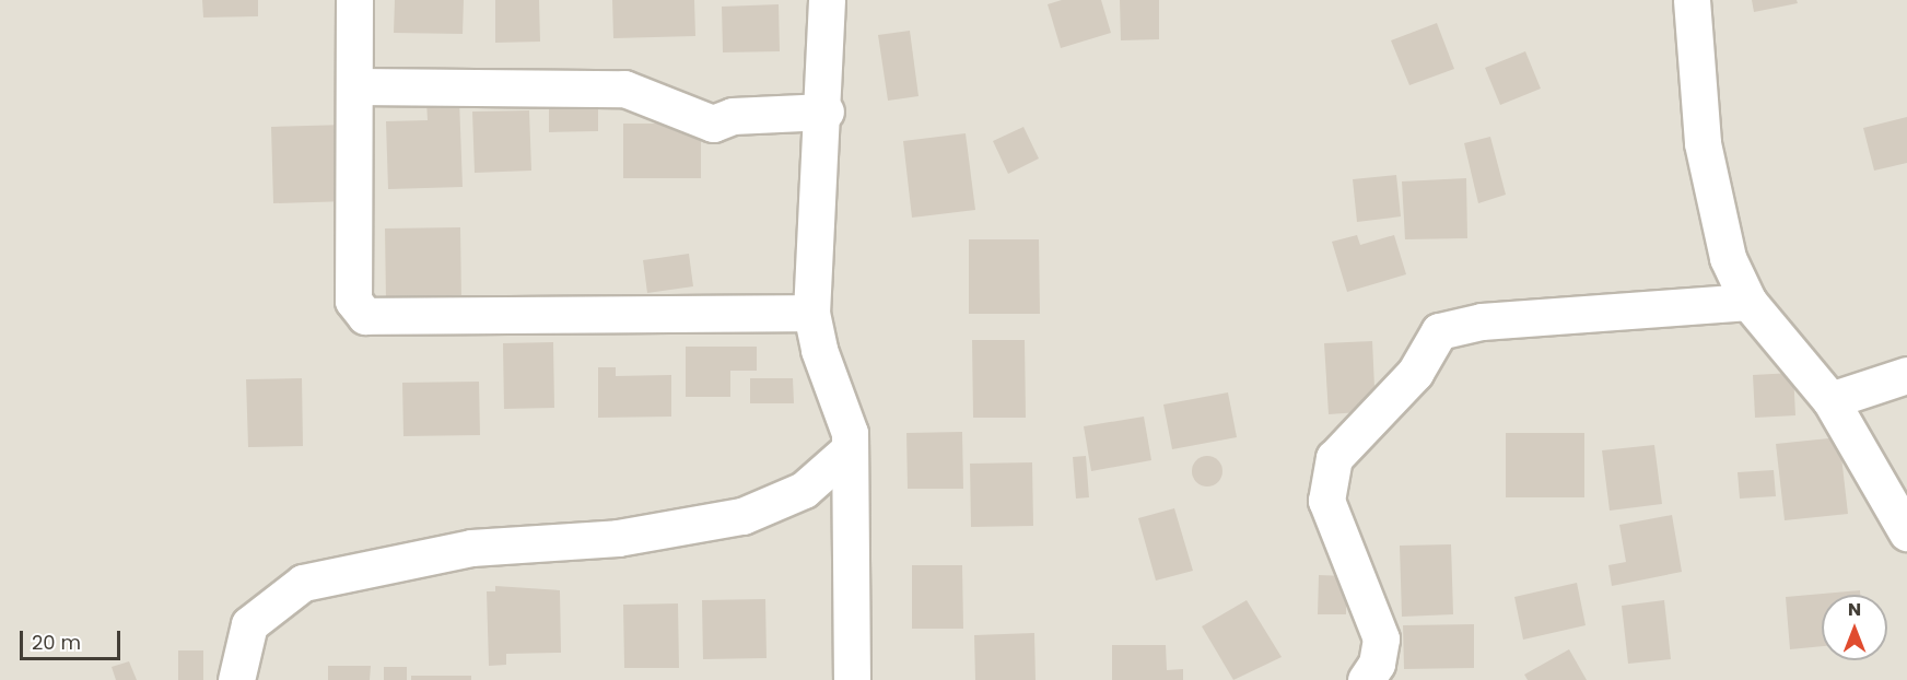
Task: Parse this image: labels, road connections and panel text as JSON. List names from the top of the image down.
{
  "scale_bar": "20 m",
  "north": "top"
}
